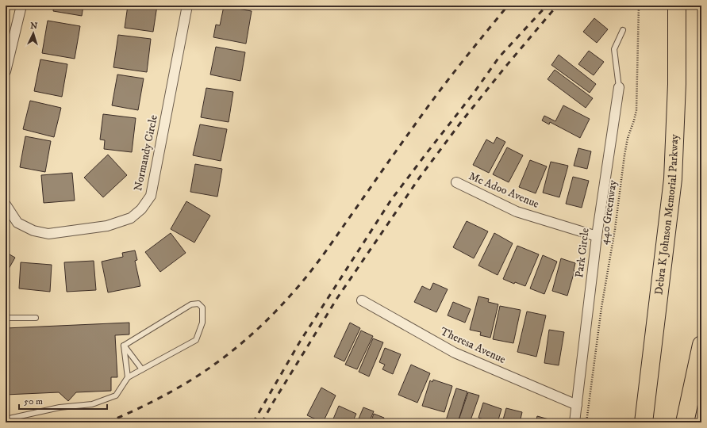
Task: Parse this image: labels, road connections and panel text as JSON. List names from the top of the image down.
{
  "streets": {
    "highway": ["Debra K Johnson Memorial Parkway"],
    "street": [
      "Normandy Circle",
      "Mc Adoo Avenue",
      "Park Circle",
      "Theresa Avenue"
    ],
    "path": ["440 Greenway"]
  },
  "crossings": [
    ["Mc Adoo Avenue", "Park Circle"],
    ["Park Circle", "Theresa Avenue"]
  ],
  "scale_bar": "50 m",
  "north": "top"
}
